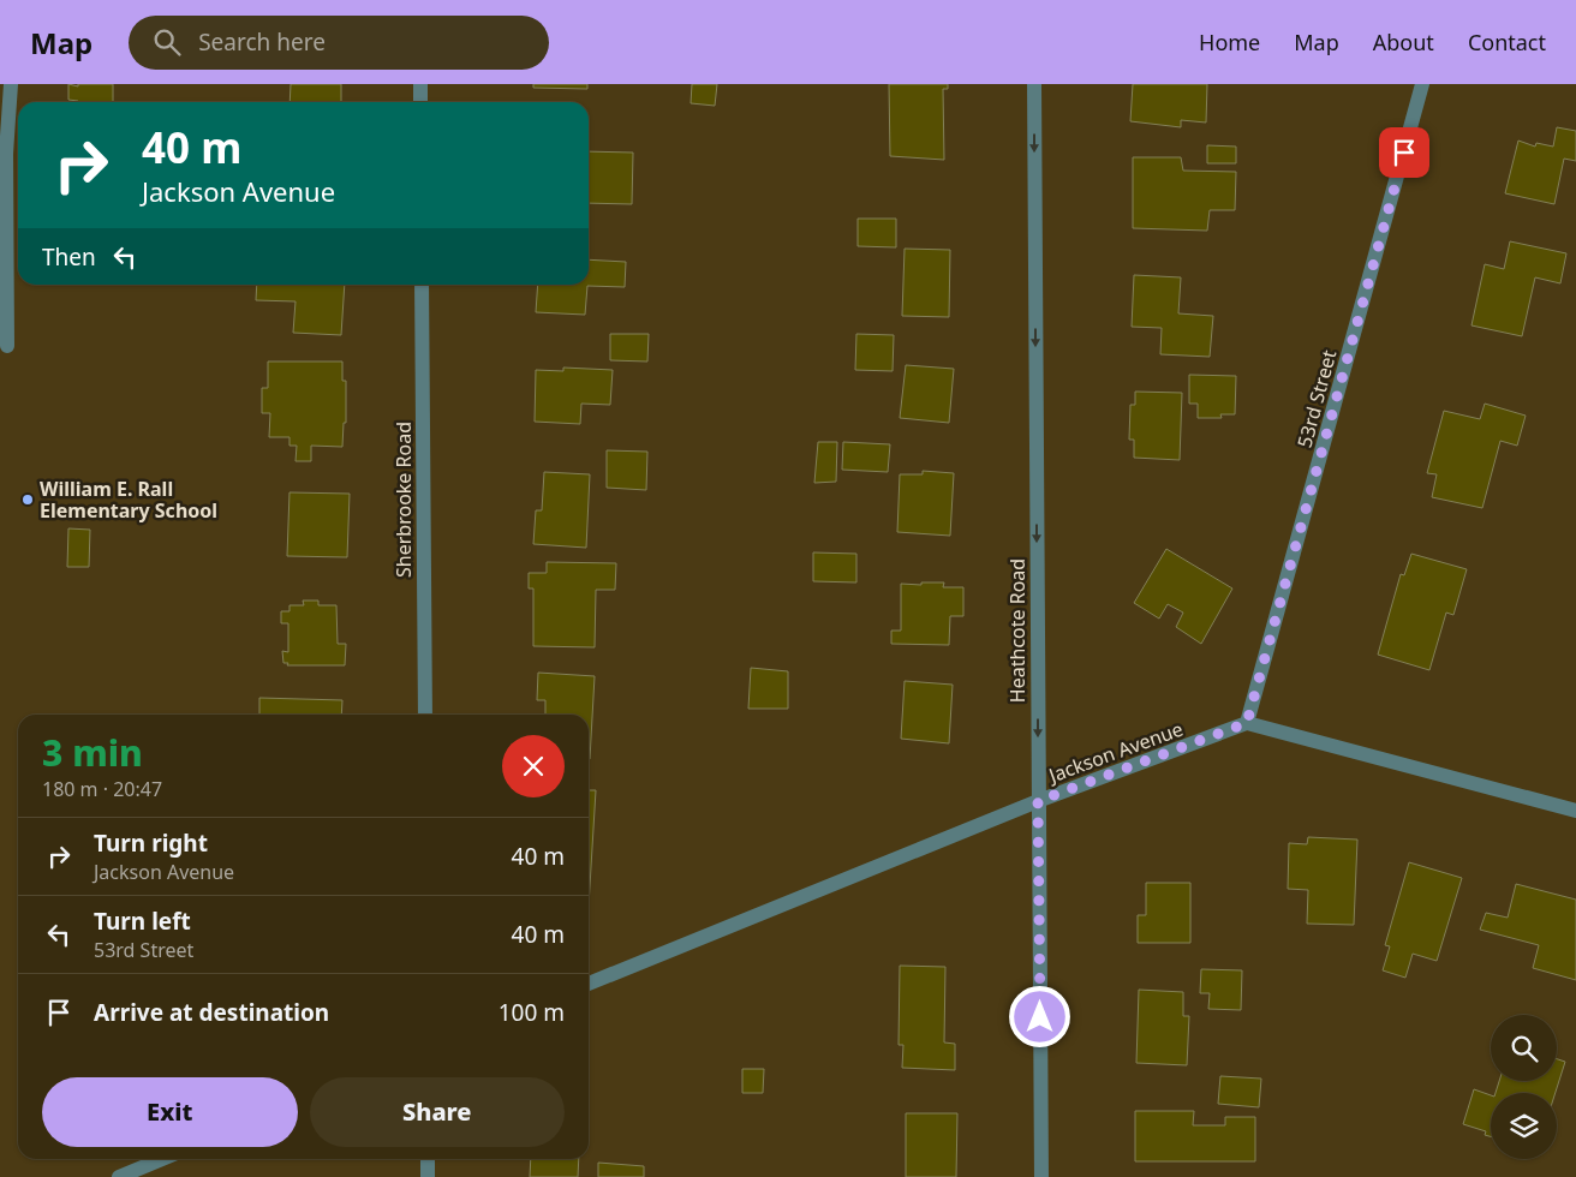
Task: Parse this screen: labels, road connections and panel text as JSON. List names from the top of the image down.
{
  "streets": {
    "street": [
      "53rd Street",
      "Sherbrooke Road",
      "Heathcote Road",
      "Jackson Avenue"
    ]
  },
  "crossings": [
    ["53rd Street", "Jackson Avenue"],
    ["Heathcote Road", "Jackson Avenue"]
  ],
  "one_way": ["Heathcote Road"],
  "places": ["William E. Rall Elementary School"],
  "page": {
    "header": "Map",
    "search": "Search here",
    "nav": [
      "Home",
      "Map",
      "About",
      "Contact"
    ],
    "turn": ["40 m", "Jackson Avenue"],
    "then": "Then",
    "heading": ["3 min", "180 m · 20:47"],
    "list": [
      {
        "name": "Turn right",
        "note": "Jackson Avenue",
        "value": "40 m"
      },
      {
        "name": "Turn left",
        "note": "53rd Street",
        "value": "40 m"
      },
      {
        "name": "Arrive at destination",
        "value": "100 m"
      }
    ],
    "buttons": ["Exit", "Share"]
  }
}
